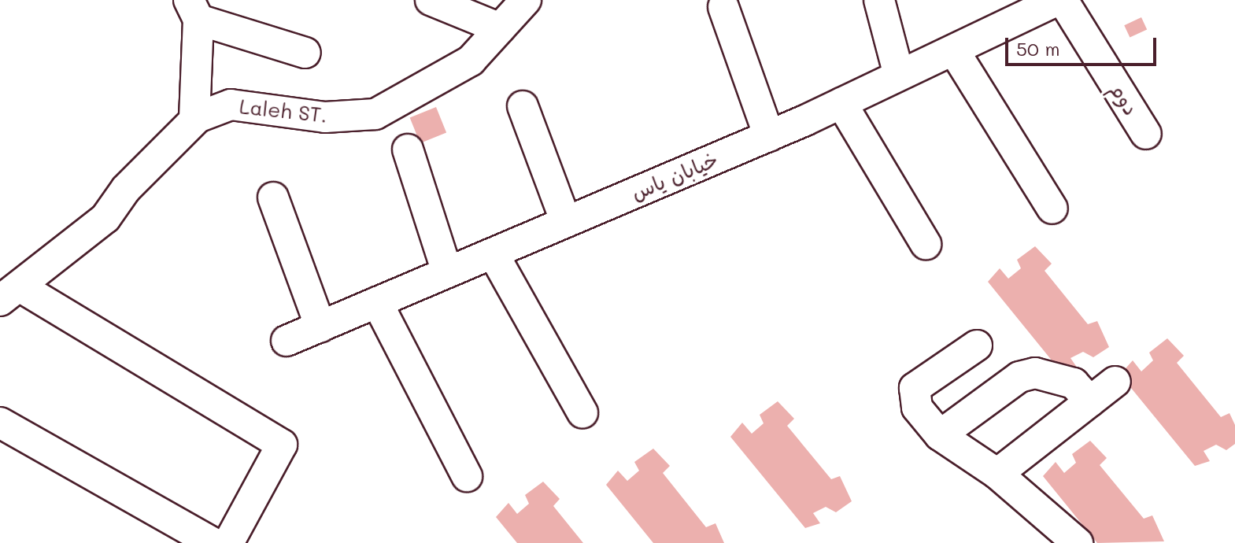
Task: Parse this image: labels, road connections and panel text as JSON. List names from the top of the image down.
{
  "streets": {
    "street": ["دوم", "Laleh ST.", "خیابان یاس"]
  },
  "crossings": [
    ["دوم", "خیابان یاس"]
  ],
  "scale_bar": "50 m"
}
